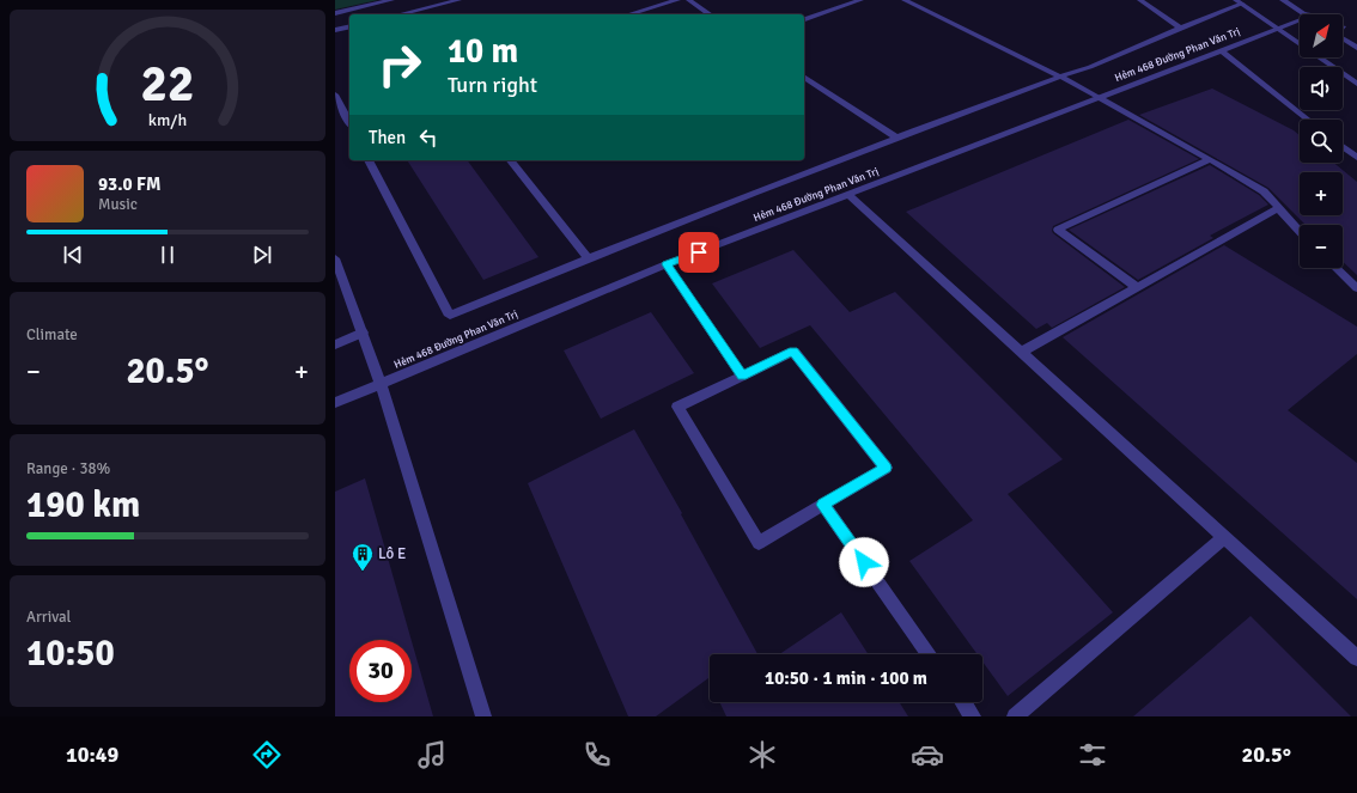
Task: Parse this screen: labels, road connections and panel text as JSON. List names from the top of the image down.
{
  "streets": {
    "street": ["Hẻm 468 Đường Phan Văn Trị"]
  },
  "places": {
    "building": ["Lô E"]
  },
  "north": "top right",
  "page": {
    "map_buttons": ["+", "−"],
    "turn": ["10 m", "Turn right"],
    "then": "Then",
    "song": ["93.0 FM", "Music"],
    "tile": [
      "Climate",
      ["Range · 38%", "190 km"],
      ["Arrival", "10:50"]
    ],
    "heat": ["−", "20.5°", "+"],
    "limit": "30",
    "trip": "10:50 · 1 min · 100 m",
    "tabs": ["10:49", "20.5°"],
    "gauge": ["22", "km/h"]
  }
}
